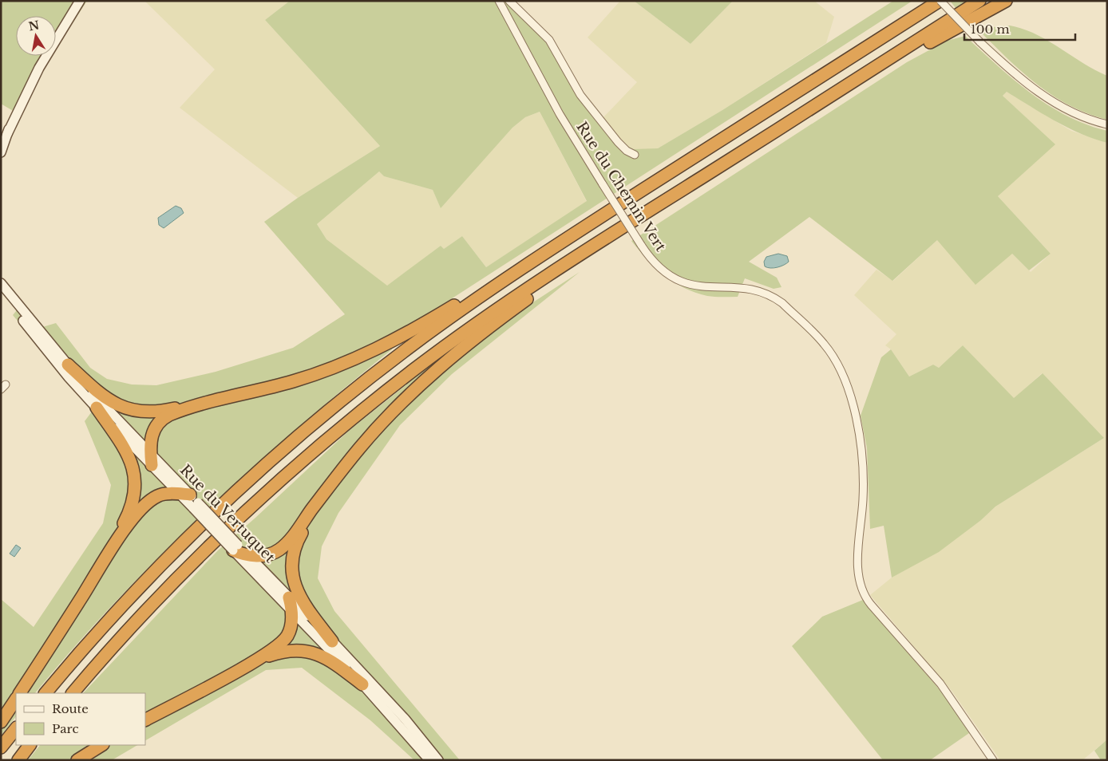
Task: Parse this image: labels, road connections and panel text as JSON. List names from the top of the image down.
{
  "streets": {
    "street": ["Rue du Chemin Vert", "Rue du Vertuquet"]
  },
  "legend": ["Route", "Parc"],
  "scale_bar": "100 m",
  "north": "top"
}
